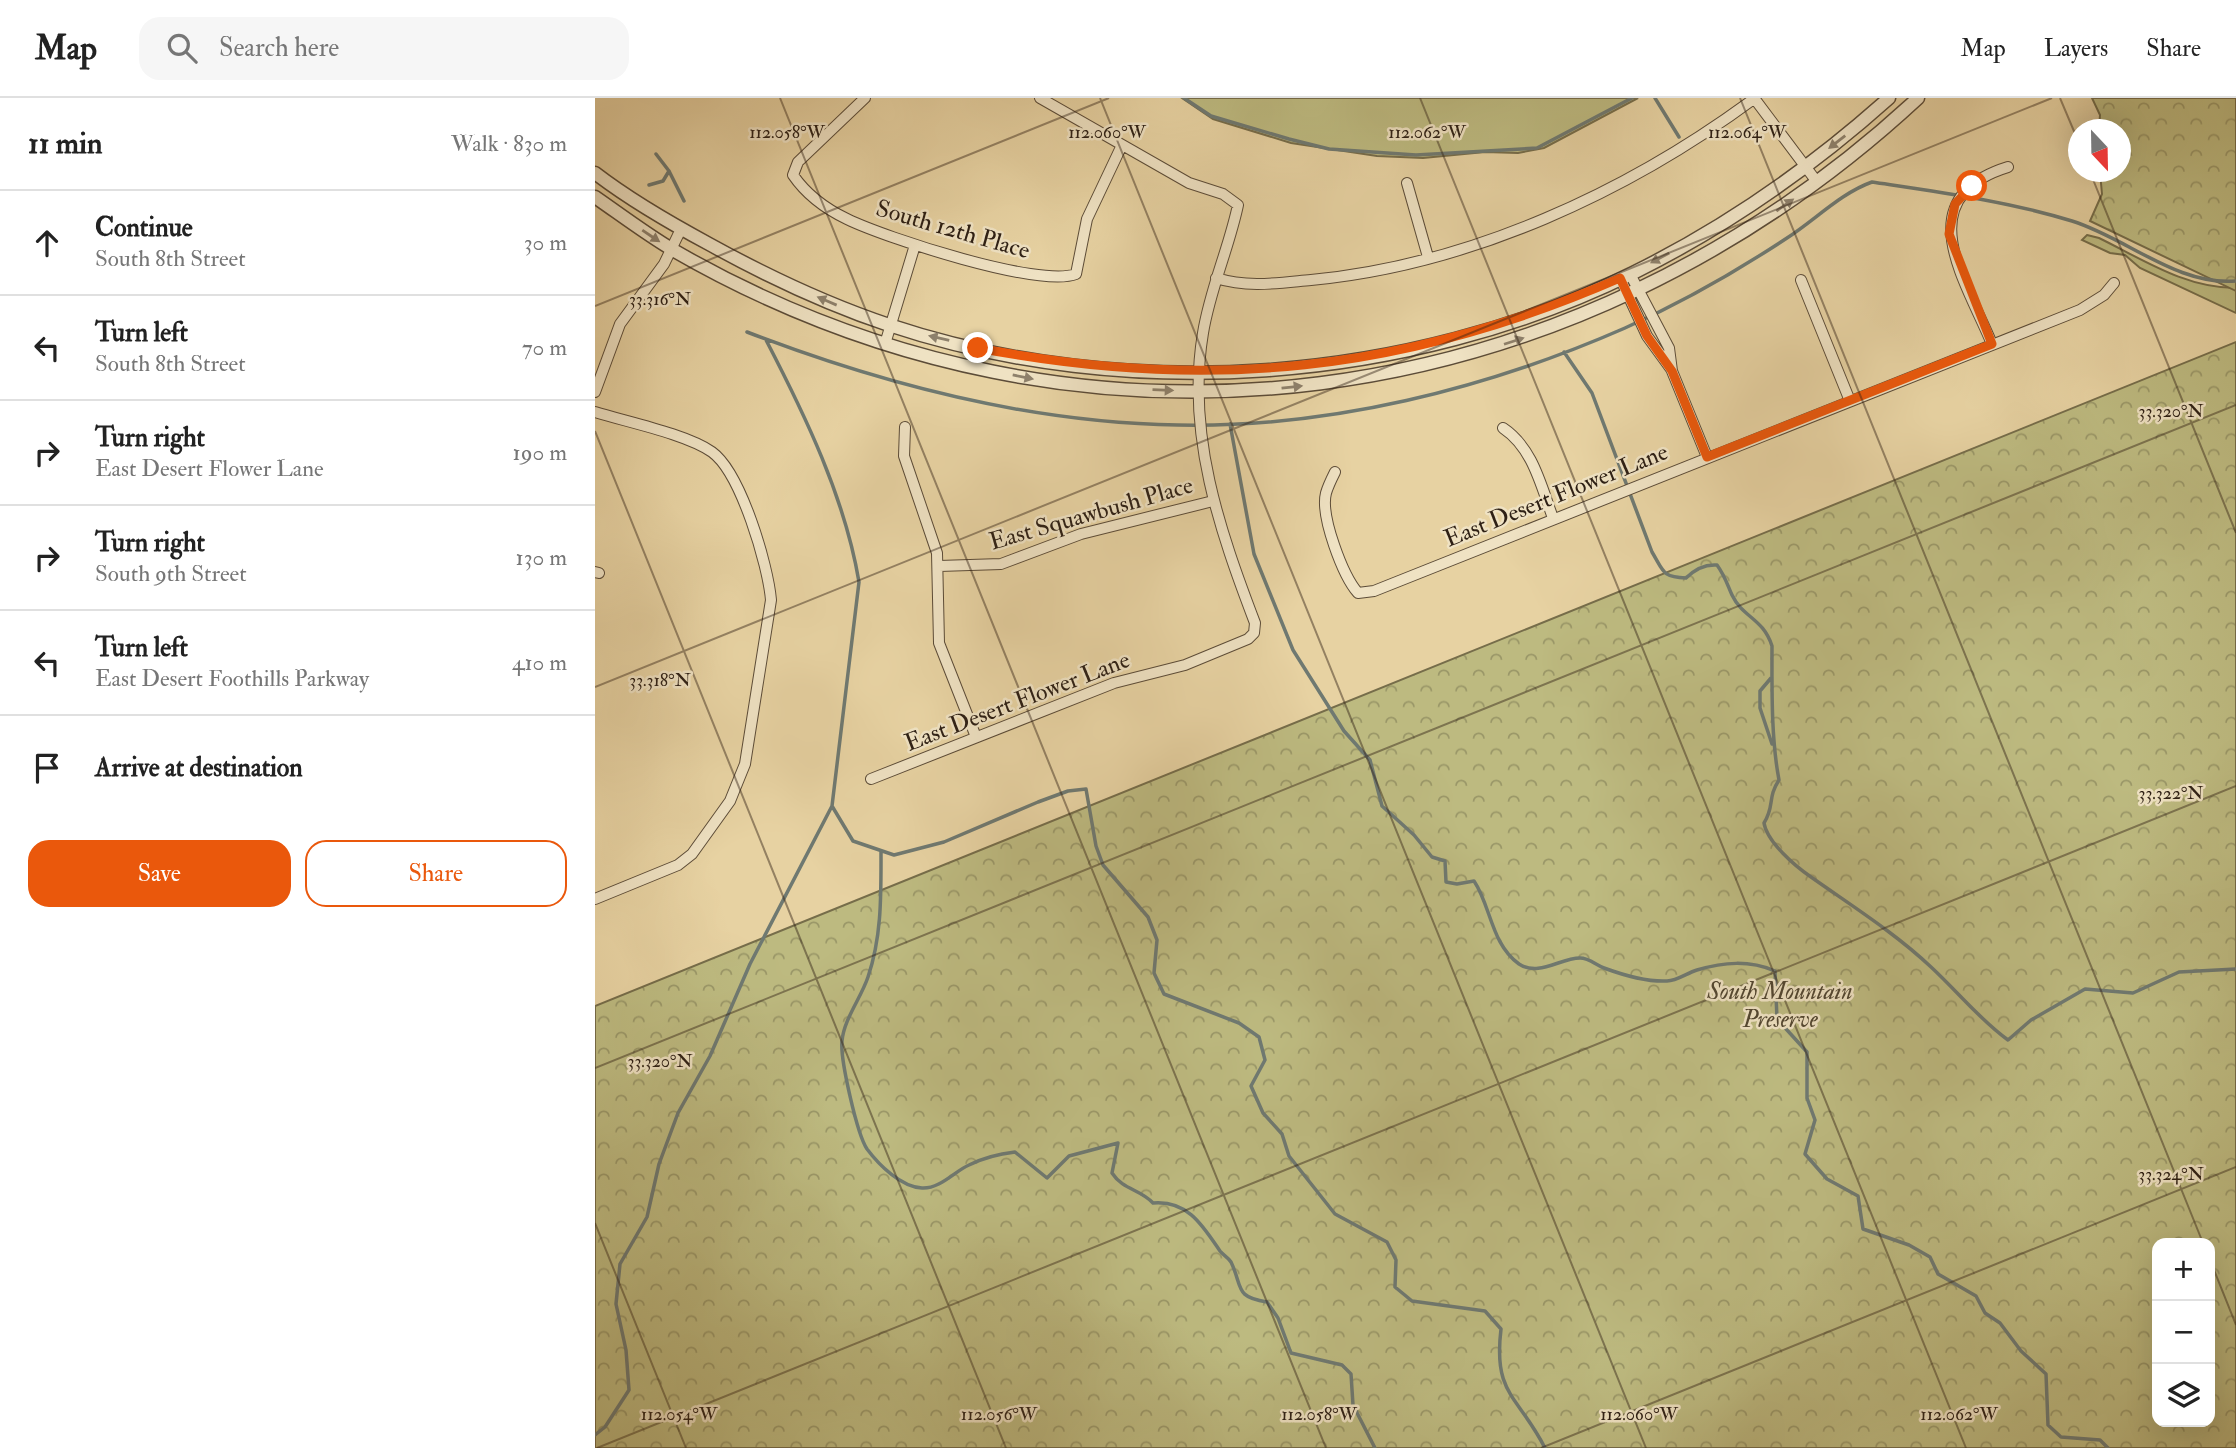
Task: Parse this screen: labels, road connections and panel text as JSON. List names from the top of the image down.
{
  "streets": {
    "street": ["South 12th Place", "East Desert Flower Lane", "East Squawbush Place"]
  },
  "crossings": [
    ["East Desert Flower Lane", "East Squawbush Place"]
  ],
  "parks": ["South Mountain Preserve"],
  "north": "bottom",
  "page": {
    "header": "Map",
    "search": "Search here",
    "nav": ["Map", "Layers", "Share"],
    "heading": ["11 min", "Walk · 830 m"],
    "list": [
      ["Continue", "South 8th Street", "30 m"],
      ["Turn left", "South 8th Street", "70 m"],
      ["Turn right", "East Desert Flower Lane", "190 m"],
      ["Turn right", "South 9th Street", "130 m"],
      ["Turn left", "East Desert Foothills Parkway", "410 m"],
      "Arrive at destination"
    ],
    "buttons": ["Save", "Share"],
    "map_buttons": ["+", "−"]
  },
  "coordinates": [
    "112.064°W",
    "112.058°W",
    "112.060°W",
    "112.062°W",
    "33.316°N",
    "33.320°N",
    "33.318°N",
    "33.322°N",
    "33.324°N",
    "112.054°W",
    "112.056°W"
  ]
}
